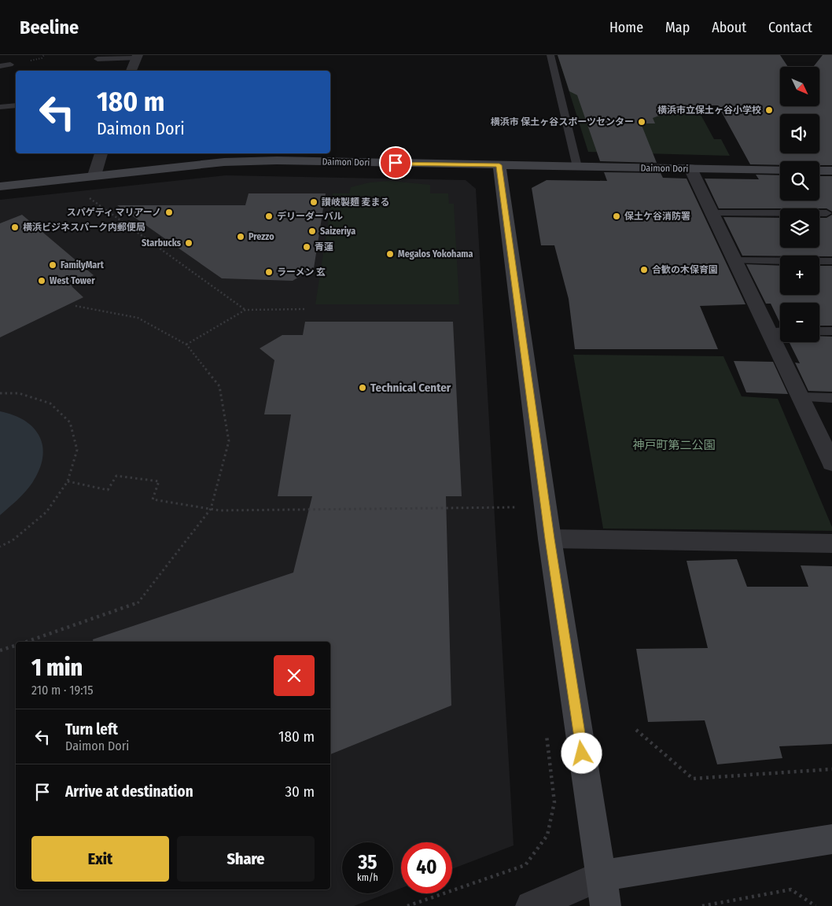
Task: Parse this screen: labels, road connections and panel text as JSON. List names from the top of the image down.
{
  "streets": {
    "street": ["Daimon Dori"]
  },
  "parks": ["神戸町第二公園"],
  "places": [
    "横浜市立保土ヶ谷小学校",
    "横浜市 保土ヶ谷スポーツセンター",
    "讃岐製麺 麦まる",
    "スパゲティ マリアーノ",
    "デリーダーバル",
    "保土ケ谷消防署",
    "横浜ビジネスパーク内郵便局",
    "Saizeriya",
    "Prezzo",
    "Starbucks",
    "青蓮",
    "Megalos Yokohama",
    "FamilyMart",
    "合歓の木保育園",
    "ラーメン 玄",
    "West Tower",
    "Technical Center"
  ],
  "north": "bottom right",
  "page": {
    "header": "Beeline",
    "nav": [
      "Home",
      "Map",
      "About",
      "Contact"
    ],
    "map_buttons": ["+", "−"],
    "turn": ["180 m", "Daimon Dori"],
    "heading": ["1 min", "210 m · 19:15"],
    "list": [
      {
        "name": "Turn left",
        "note": "Daimon Dori",
        "value": "180 m"
      },
      {
        "name": "Arrive at destination",
        "value": "30 m"
      }
    ],
    "buttons": ["Exit", "Share"],
    "speed": "35 km/h",
    "limit": "40"
  }
}
